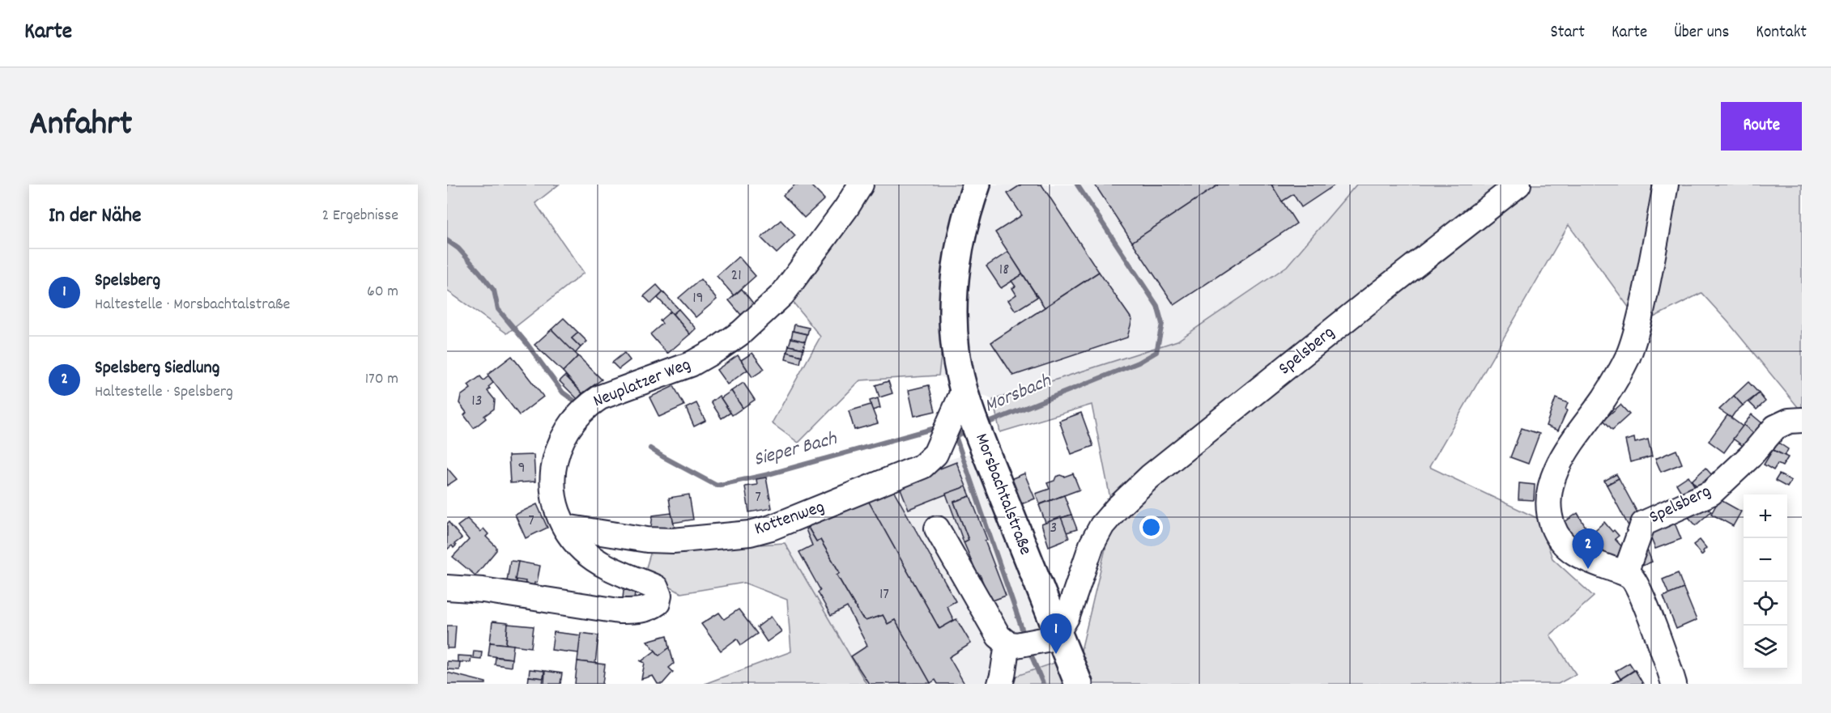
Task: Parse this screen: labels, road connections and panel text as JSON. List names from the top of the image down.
{
  "streets": {
    "main road": ["Morsbachtalstraße"],
    "street": ["Spelsberg", "Neuplatzer Weg", "Kottenweg"]
  },
  "crossings": [
    ["Spelsberg", "Morsbachtalstraße"],
    ["Neuplatzer Weg", "Kottenweg"],
    ["Morsbachtalstraße", "Kottenweg"]
  ],
  "water": ["Morsbach", "Sieper Bach"],
  "house_numbers": [
    "18",
    "21",
    "19",
    "13",
    "9",
    "7",
    "7",
    "3",
    "17"
  ],
  "page": {
    "header": "Karte",
    "nav": [
      "Start",
      "Karte",
      "Über uns",
      "Kontakt"
    ],
    "title": "Anfahrt",
    "buttons": "Route",
    "heading": ["In der Nähe", "2 Ergebnisse"],
    "list": [
      {
        "mark": "1",
        "name": "Spelsberg",
        "note": "Haltestelle · Morsbachtalstraße",
        "value": "60 m"
      },
      {
        "mark": "2",
        "name": "Spelsberg Siedlung",
        "note": "Haltestelle · Spelsberg",
        "value": "170 m"
      }
    ],
    "map_buttons": ["+", "−"],
    "pins": ["2", "1"]
  }
}
